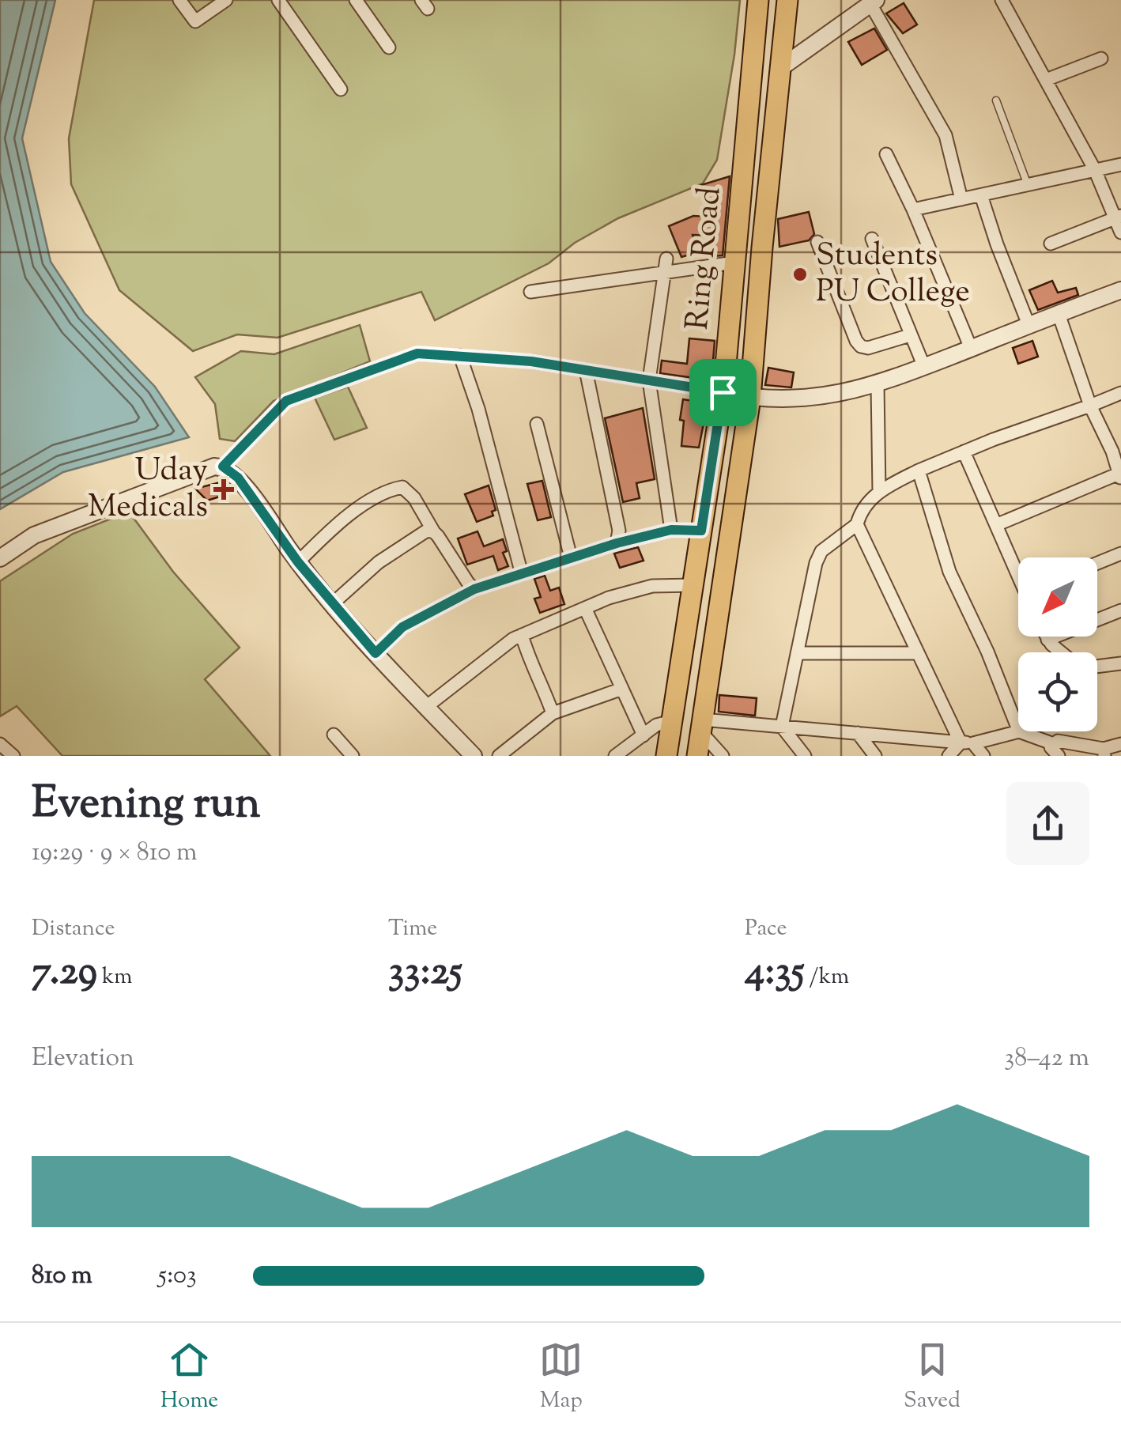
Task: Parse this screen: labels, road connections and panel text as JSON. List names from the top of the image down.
{
  "streets": {
    "main road": ["Ring Road"]
  },
  "places": {
    "other": ["Students PU College"],
    "health": ["Uday Medicals"]
  },
  "north": "bottom left",
  "page": {
    "heading": ["Evening run", "19:29 · 9 × 810 m"],
    "stats": [
      ["Distance", "7.29 km"],
      ["Time", "33:25"],
      ["Pace", "4:35 /km"]
    ],
    "chart": ["Elevation", "38–42 m"],
    "list": [
      {
        "name": "810 m",
        "note": "5:03"
      }
    ],
    "tabs": ["Home", "Map", "Saved"]
  }
}
